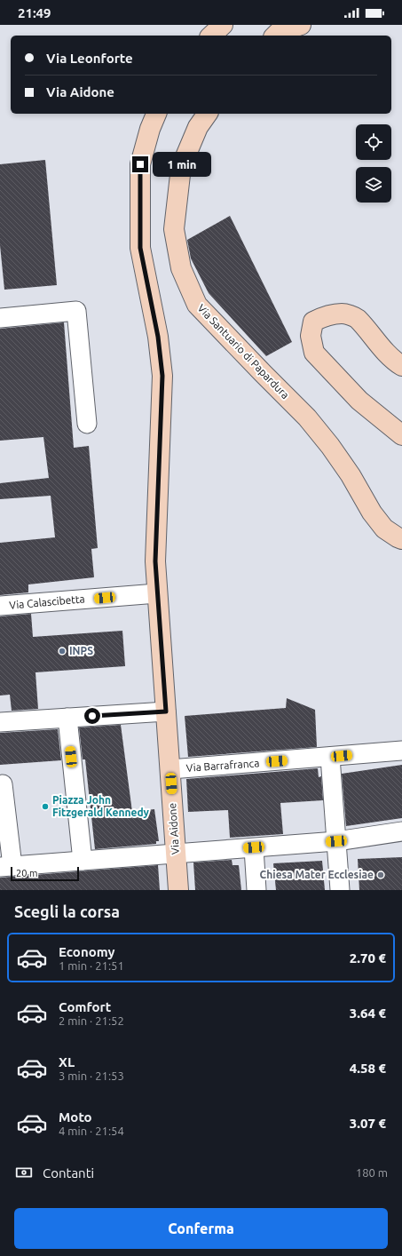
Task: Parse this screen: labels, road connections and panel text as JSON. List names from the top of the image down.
{
  "streets": {
    "street": [
      "Via Santuario di Papardura",
      "Via Calascibetta",
      "Via Barrafranca",
      "Via Aidone"
    ]
  },
  "crossings": [
    ["Via Calascibetta", "Via Aidone"],
    ["Via Barrafranca", "Via Aidone"]
  ],
  "places": ["INPS", "Piazza John Fitzgerald Kennedy", "Chiesa Mater Ecclesiae"],
  "scale_bar": "20 m",
  "page": {
    "status": "21:49",
    "banner": ["Via Leonforte", "Via Aidone"],
    "bubble": "1 min",
    "scale": "20 m",
    "heading": "Scegli la corsa",
    "list": [
      {
        "name": "Economy",
        "note": "1 min · 21:51",
        "value": "2.70 €"
      },
      {
        "name": "Comfort",
        "note": "2 min · 21:52",
        "value": "3.64 €"
      },
      {
        "name": "XL",
        "note": "3 min · 21:53",
        "value": "4.58 €"
      },
      {
        "name": "Moto",
        "note": "4 min · 21:54",
        "value": "3.07 €"
      }
    ],
    "pay": ["Contanti", "180 m"],
    "buttons": "Conferma"
  }
}
